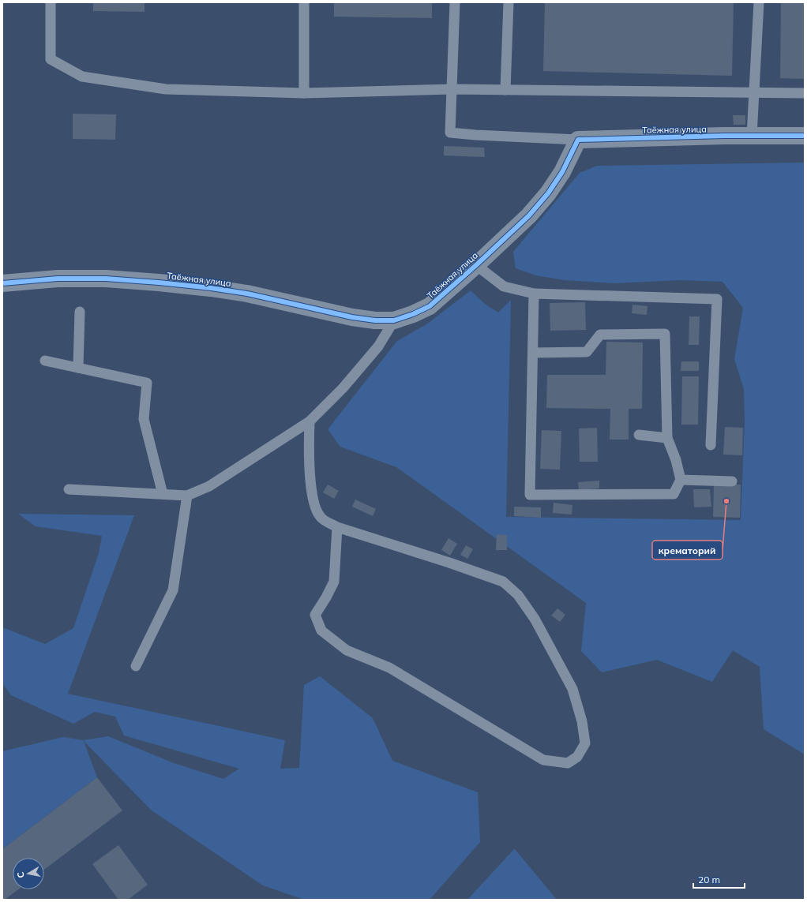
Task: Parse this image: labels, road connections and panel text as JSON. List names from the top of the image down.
{
  "streets": {
    "street": ["Таёжная улица"]
  },
  "places": ["крематорий"],
  "scale_bar": "20 m",
  "north": "left"
}
